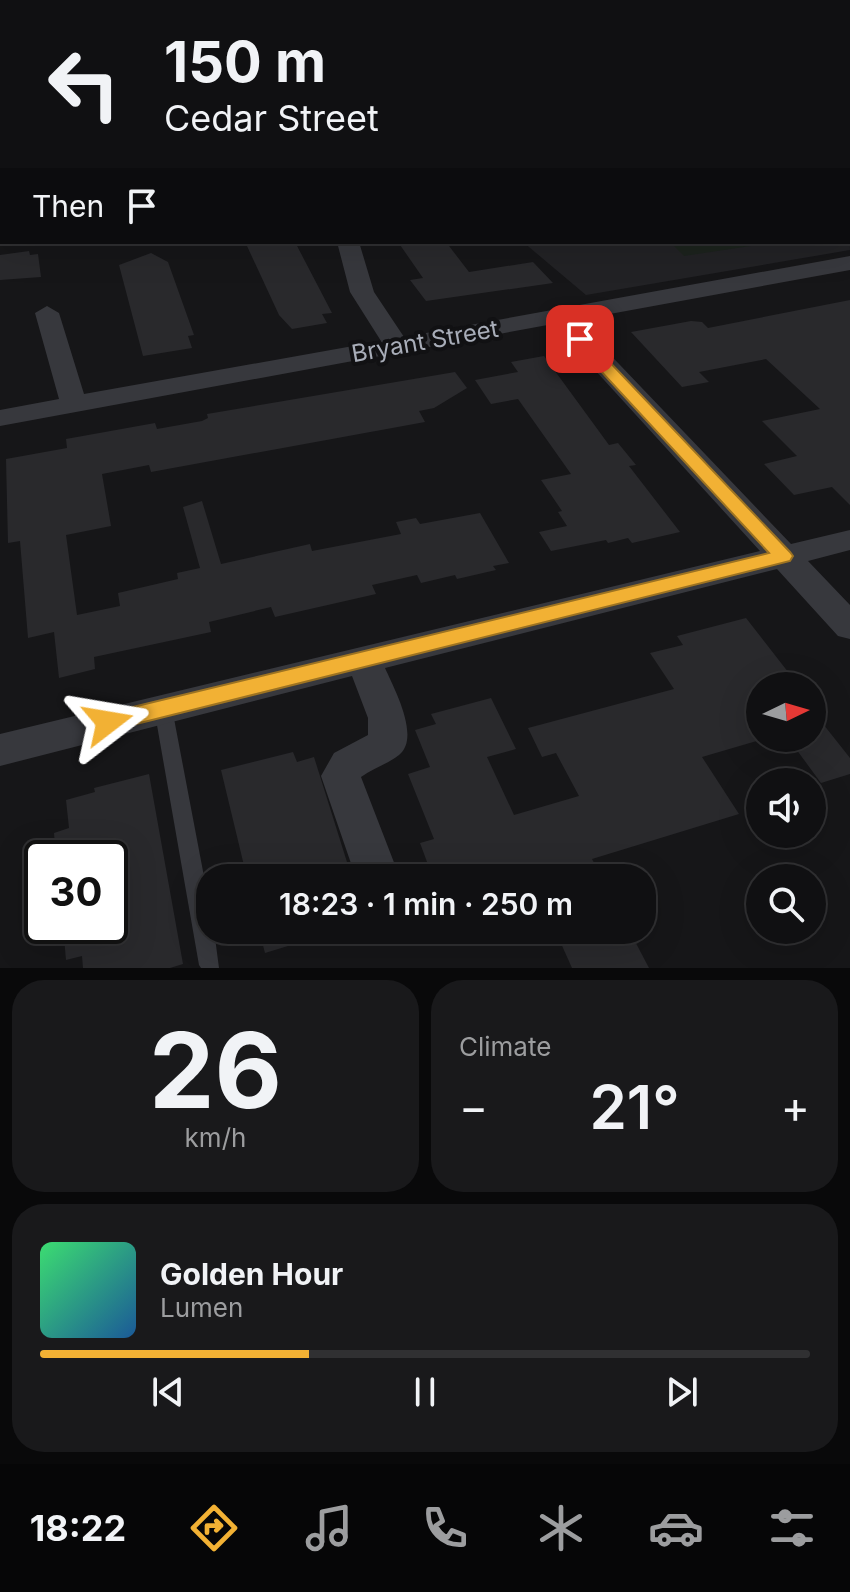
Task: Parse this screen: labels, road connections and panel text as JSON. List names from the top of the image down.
{
  "streets": {
    "street": ["Bryant Street"]
  },
  "north": "right",
  "page": {
    "turn": ["150 m", "Cedar Street"],
    "then": "Then",
    "limit": "30",
    "trip": "18:23 · 1 min · 250 m",
    "tile": [
      ["26", "km/h"],
      "Climate"
    ],
    "heat": ["−", "21°", "+"],
    "song": ["Golden Hour", "Lumen"],
    "tabs": "18:22"
  }
}
